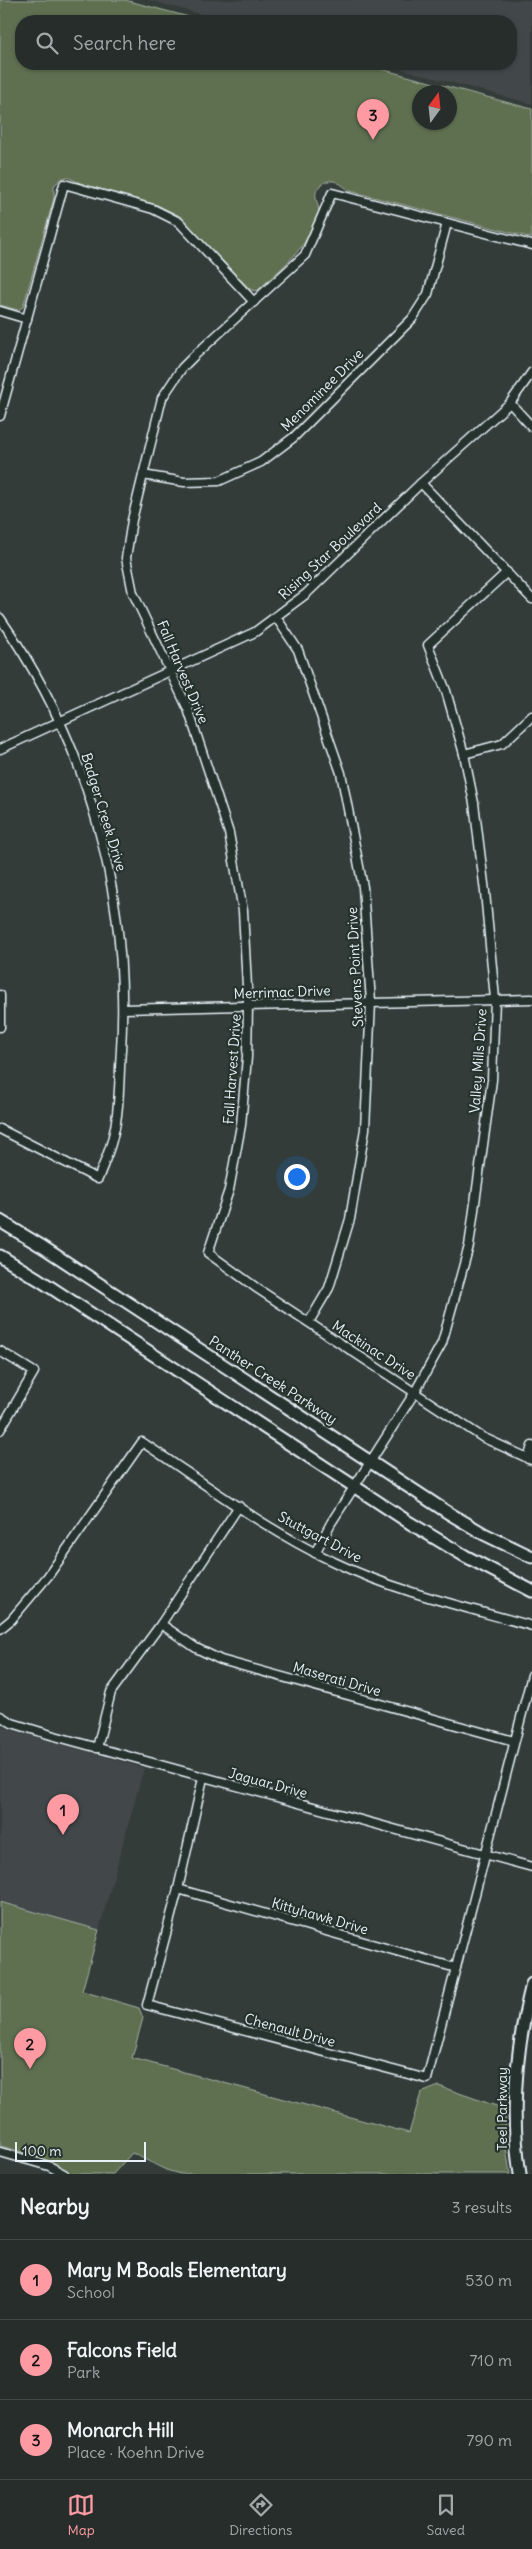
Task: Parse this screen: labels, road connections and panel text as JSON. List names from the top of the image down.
{
  "streets": {
    "main road": ["Panther Creek Parkway", "Teel Parkway"],
    "street": [
      "Menominee Drive",
      "Rising Star Boulevard",
      "Fall Harvest Drive",
      "Badger Creek Drive",
      "Stevens Point Drive",
      "Merrimac Drive",
      "Valley Mills Drive",
      "Mackinac Drive",
      "Stuttgart Drive",
      "Maserati Drive",
      "Jaguar Drive",
      "Kittyhawk Drive",
      "Chenault Drive"
    ]
  },
  "crossings": [
    ["Menominee Drive", "Fall Harvest Drive"],
    ["Rising Star Boulevard", "Fall Harvest Drive"],
    ["Rising Star Boulevard", "Badger Creek Drive"],
    ["Rising Star Boulevard", "Stevens Point Drive"],
    ["Fall Harvest Drive", "Merrimac Drive"],
    ["Fall Harvest Drive", "Mackinac Drive"],
    ["Badger Creek Drive", "Merrimac Drive"],
    ["Stevens Point Drive", "Merrimac Drive"],
    ["Stevens Point Drive", "Mackinac Drive"],
    ["Merrimac Drive", "Valley Mills Drive"],
    ["Valley Mills Drive", "Mackinac Drive"],
    ["Valley Mills Drive", "Panther Creek Parkway"],
    ["Valley Mills Drive", "Stuttgart Drive"],
    ["Kittyhawk Drive", "Chenault Drive"]
  ],
  "scale_bar": "100 m",
  "north": "top",
  "page": {
    "search": "Search here",
    "pins": ["3", "1", "2"],
    "scale": "100 m",
    "heading": ["Nearby", "3 results"],
    "list": [
      {
        "mark": "1",
        "name": "Mary M Boals Elementary",
        "note": "School",
        "value": "530 m"
      },
      {
        "mark": "2",
        "name": "Falcons Field",
        "note": "Park",
        "value": "710 m"
      },
      {
        "mark": "3",
        "name": "Monarch Hill",
        "note": "Place · Koehn Drive",
        "value": "790 m"
      }
    ],
    "nav": ["Map", "Directions", "Saved"]
  }
}
